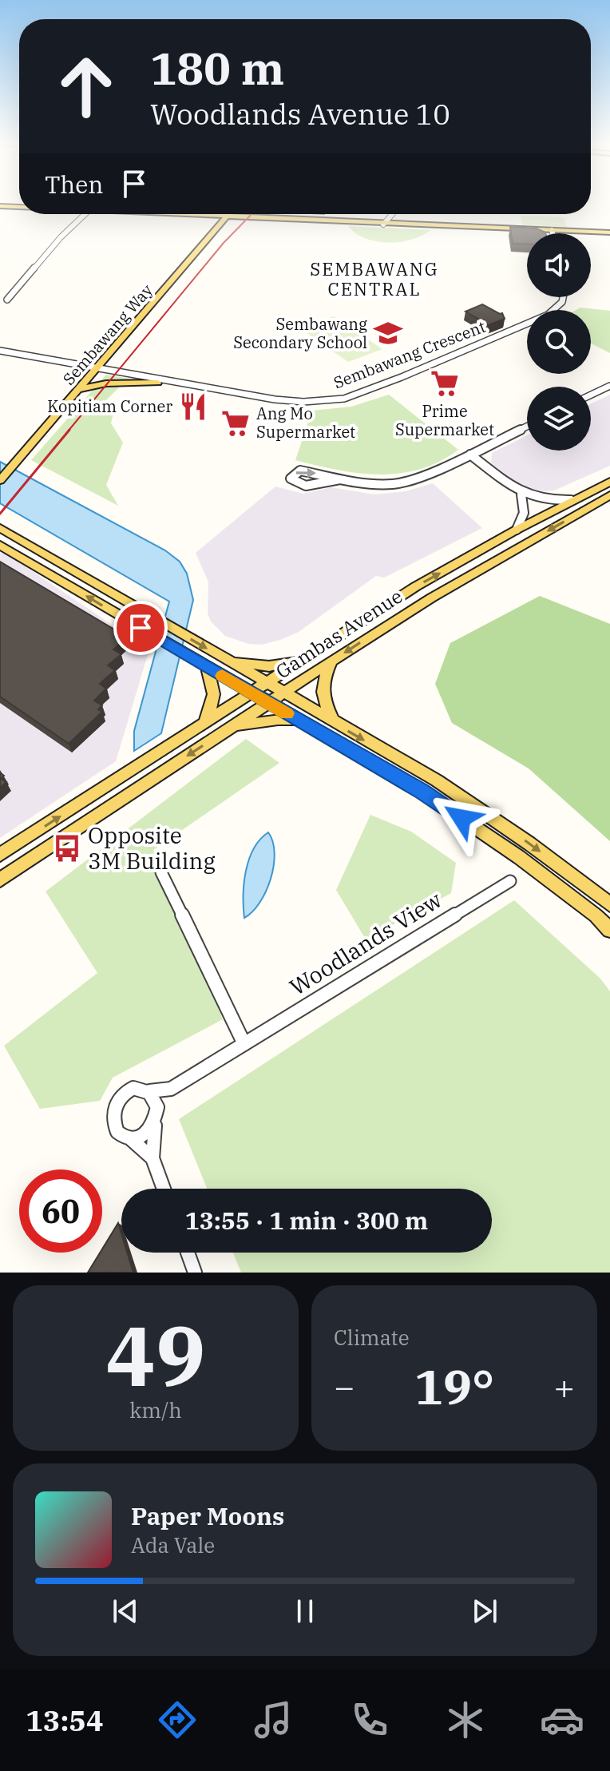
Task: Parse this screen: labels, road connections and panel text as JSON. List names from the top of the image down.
{
  "streets": {
    "main road": ["Sembawang Way", "Gambas Avenue"],
    "street": ["Sembawang Crescent", "Woodlands View"]
  },
  "crossings": [
    ["Sembawang Way", "Sembawang Crescent"]
  ],
  "districts": ["SEMBAWANG CENTRAL"],
  "places": {
    "school or university": ["Sembawang Secondary School"],
    "supermarket": ["Prime Supermarket", "Ang Mo Supermarket"],
    "restaurant": ["Kopitiam Corner"],
    "bus stop": ["Opposite 3M Building"]
  },
  "page": {
    "turn": ["180 m", "Woodlands Avenue 10"],
    "then": "Then",
    "limit": "60",
    "trip": "13:55 · 1 min · 300 m",
    "tile": [
      ["49", "km/h"],
      "Climate"
    ],
    "heat": ["−", "19°", "+"],
    "song": ["Paper Moons", "Ada Vale"],
    "tabs": "13:54"
  }
}
